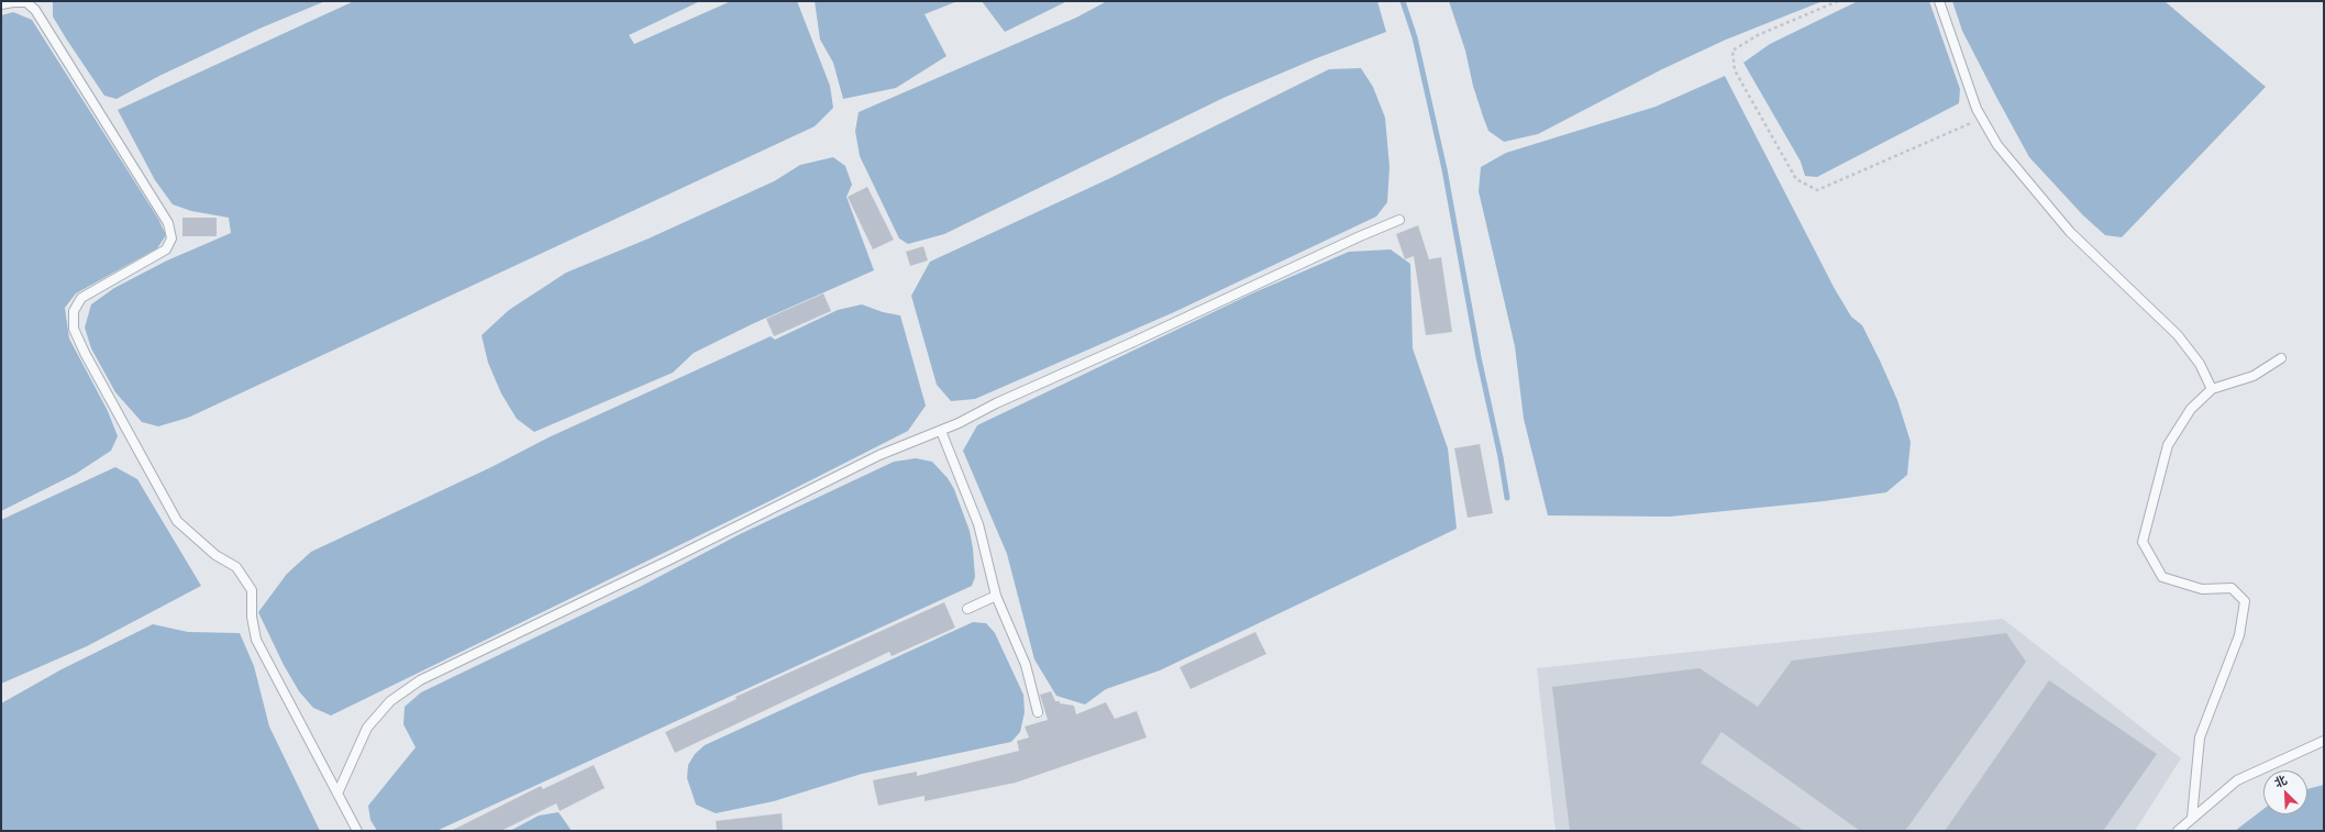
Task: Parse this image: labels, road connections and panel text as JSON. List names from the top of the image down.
{
  "north": "top left"
}
